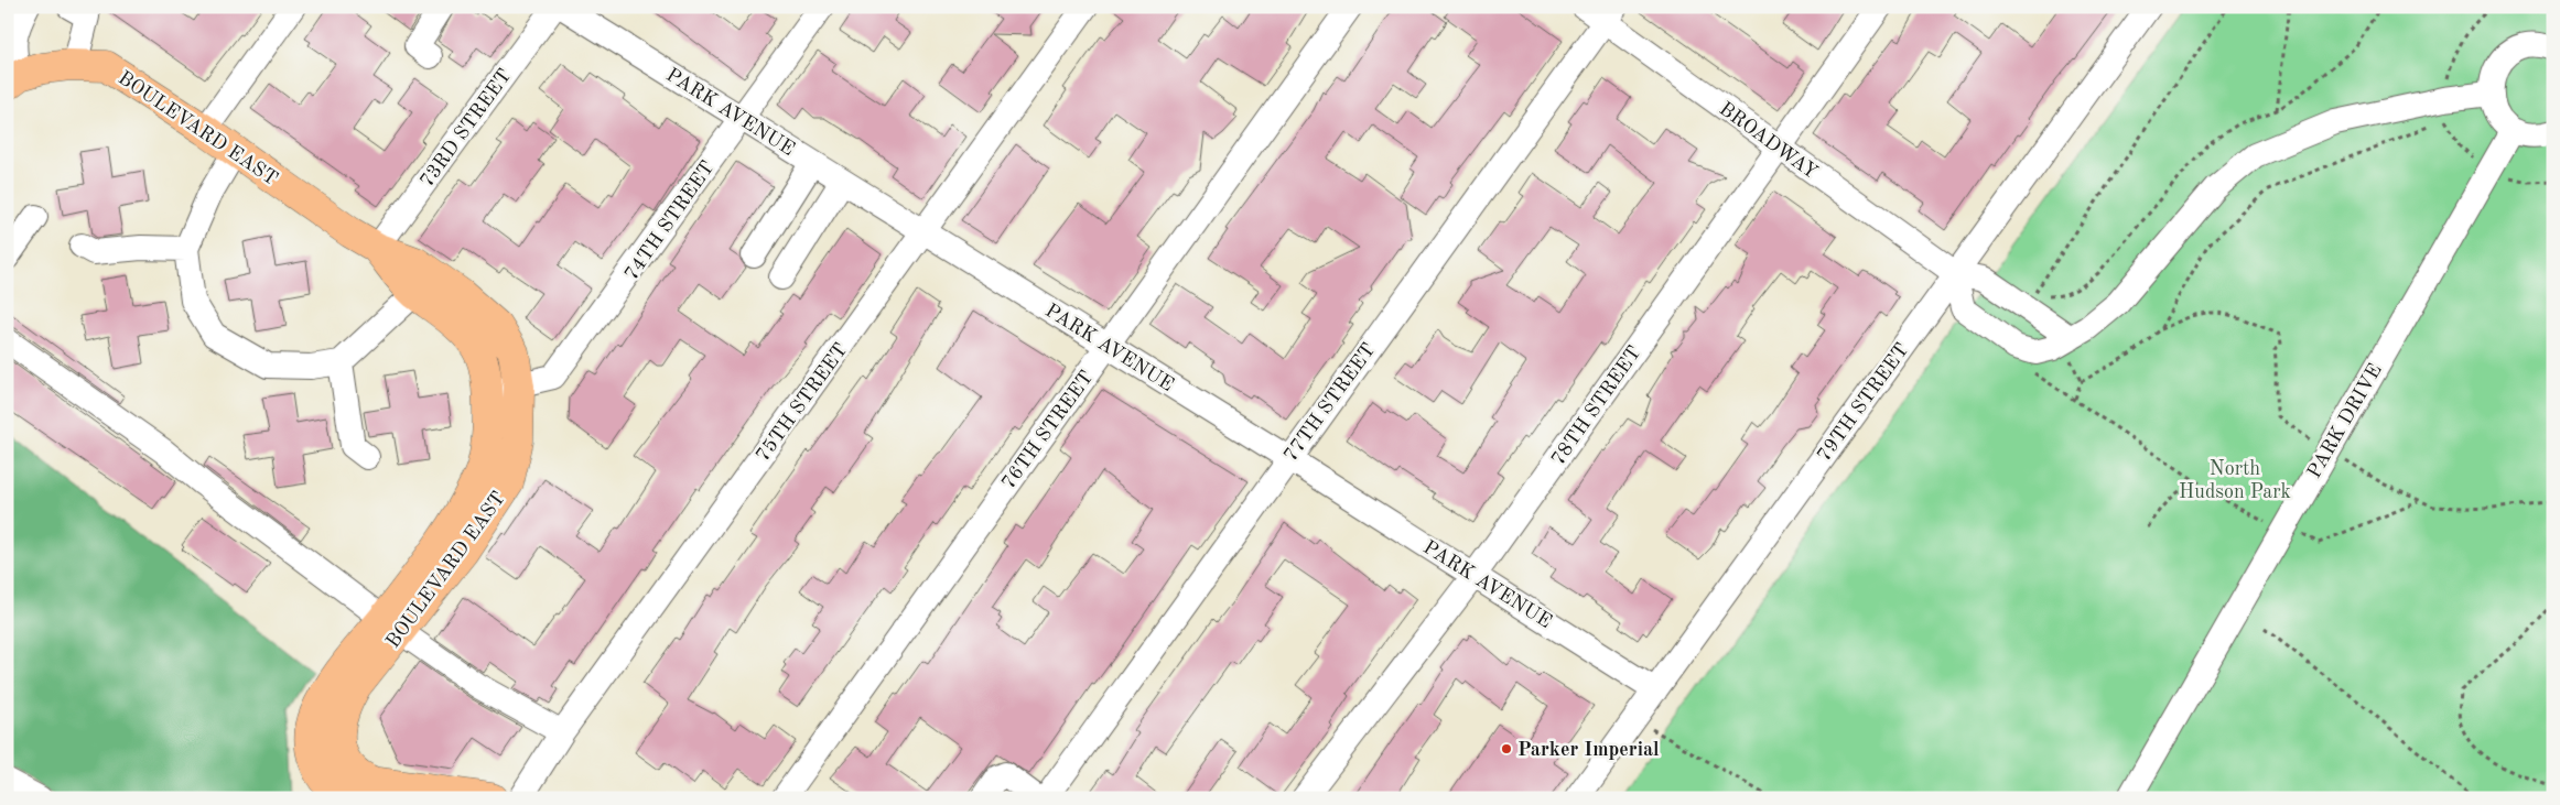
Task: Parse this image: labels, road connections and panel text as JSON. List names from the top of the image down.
{
  "streets": {
    "main road": ["BOULEVARD EAST"],
    "street": [
      "PARK AVENUE",
      "73RD STREET",
      "BROADWAY",
      "74TH STREET",
      "75TH STREET",
      "77TH STREET",
      "79TH STREET",
      "78TH STREET",
      "PARK DRIVE",
      "76TH STREET"
    ]
  },
  "crossings": [
    ["PARK AVENUE", "74TH STREET"],
    ["PARK AVENUE", "75TH STREET"],
    ["PARK AVENUE", "77TH STREET"],
    ["PARK AVENUE", "79TH STREET"],
    ["PARK AVENUE", "78TH STREET"],
    ["PARK AVENUE", "76TH STREET"],
    ["BOULEVARD EAST", "73RD STREET"],
    ["BOULEVARD EAST", "74TH STREET"],
    ["BROADWAY", "77TH STREET"],
    ["BROADWAY", "79TH STREET"],
    ["BROADWAY", "78TH STREET"]
  ],
  "parks": ["North Hudson Park"],
  "places": ["Parker Imperial"]
}
